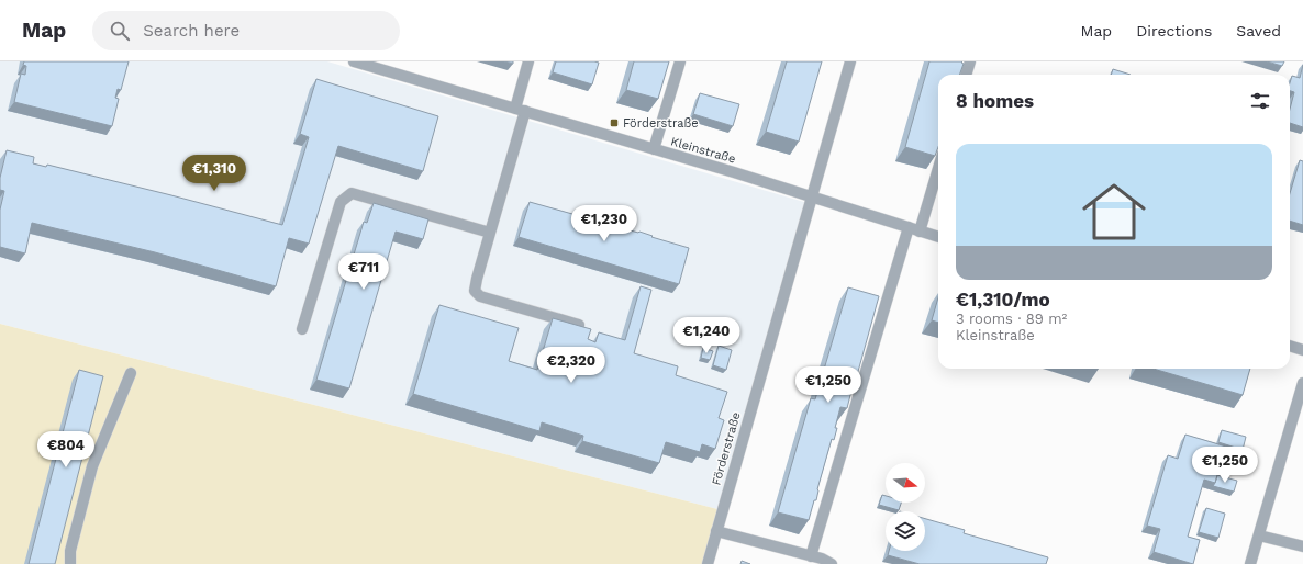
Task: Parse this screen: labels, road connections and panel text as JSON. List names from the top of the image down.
{
  "streets": {
    "street": ["Kleinstraße", "Förderstraße"]
  },
  "crossings": [
    ["Kleinstraße", "Förderstraße"]
  ],
  "places": {
    "transit": ["Förderstraße"]
  },
  "north": "right",
  "page": {
    "header": "Map",
    "search": "Search here",
    "nav": ["Map", "Directions", "Saved"],
    "heading": "8 homes",
    "list": [
      {
        "name": "€1,310/mo",
        "note": "3 rooms · 89 m² · Kleinstraße"
      }
    ],
    "price": [
      "€1,310",
      "€1,230",
      "€711",
      "€1,240",
      "€2,320",
      "€1,250",
      "€804",
      "€1,250"
    ]
  }
}
